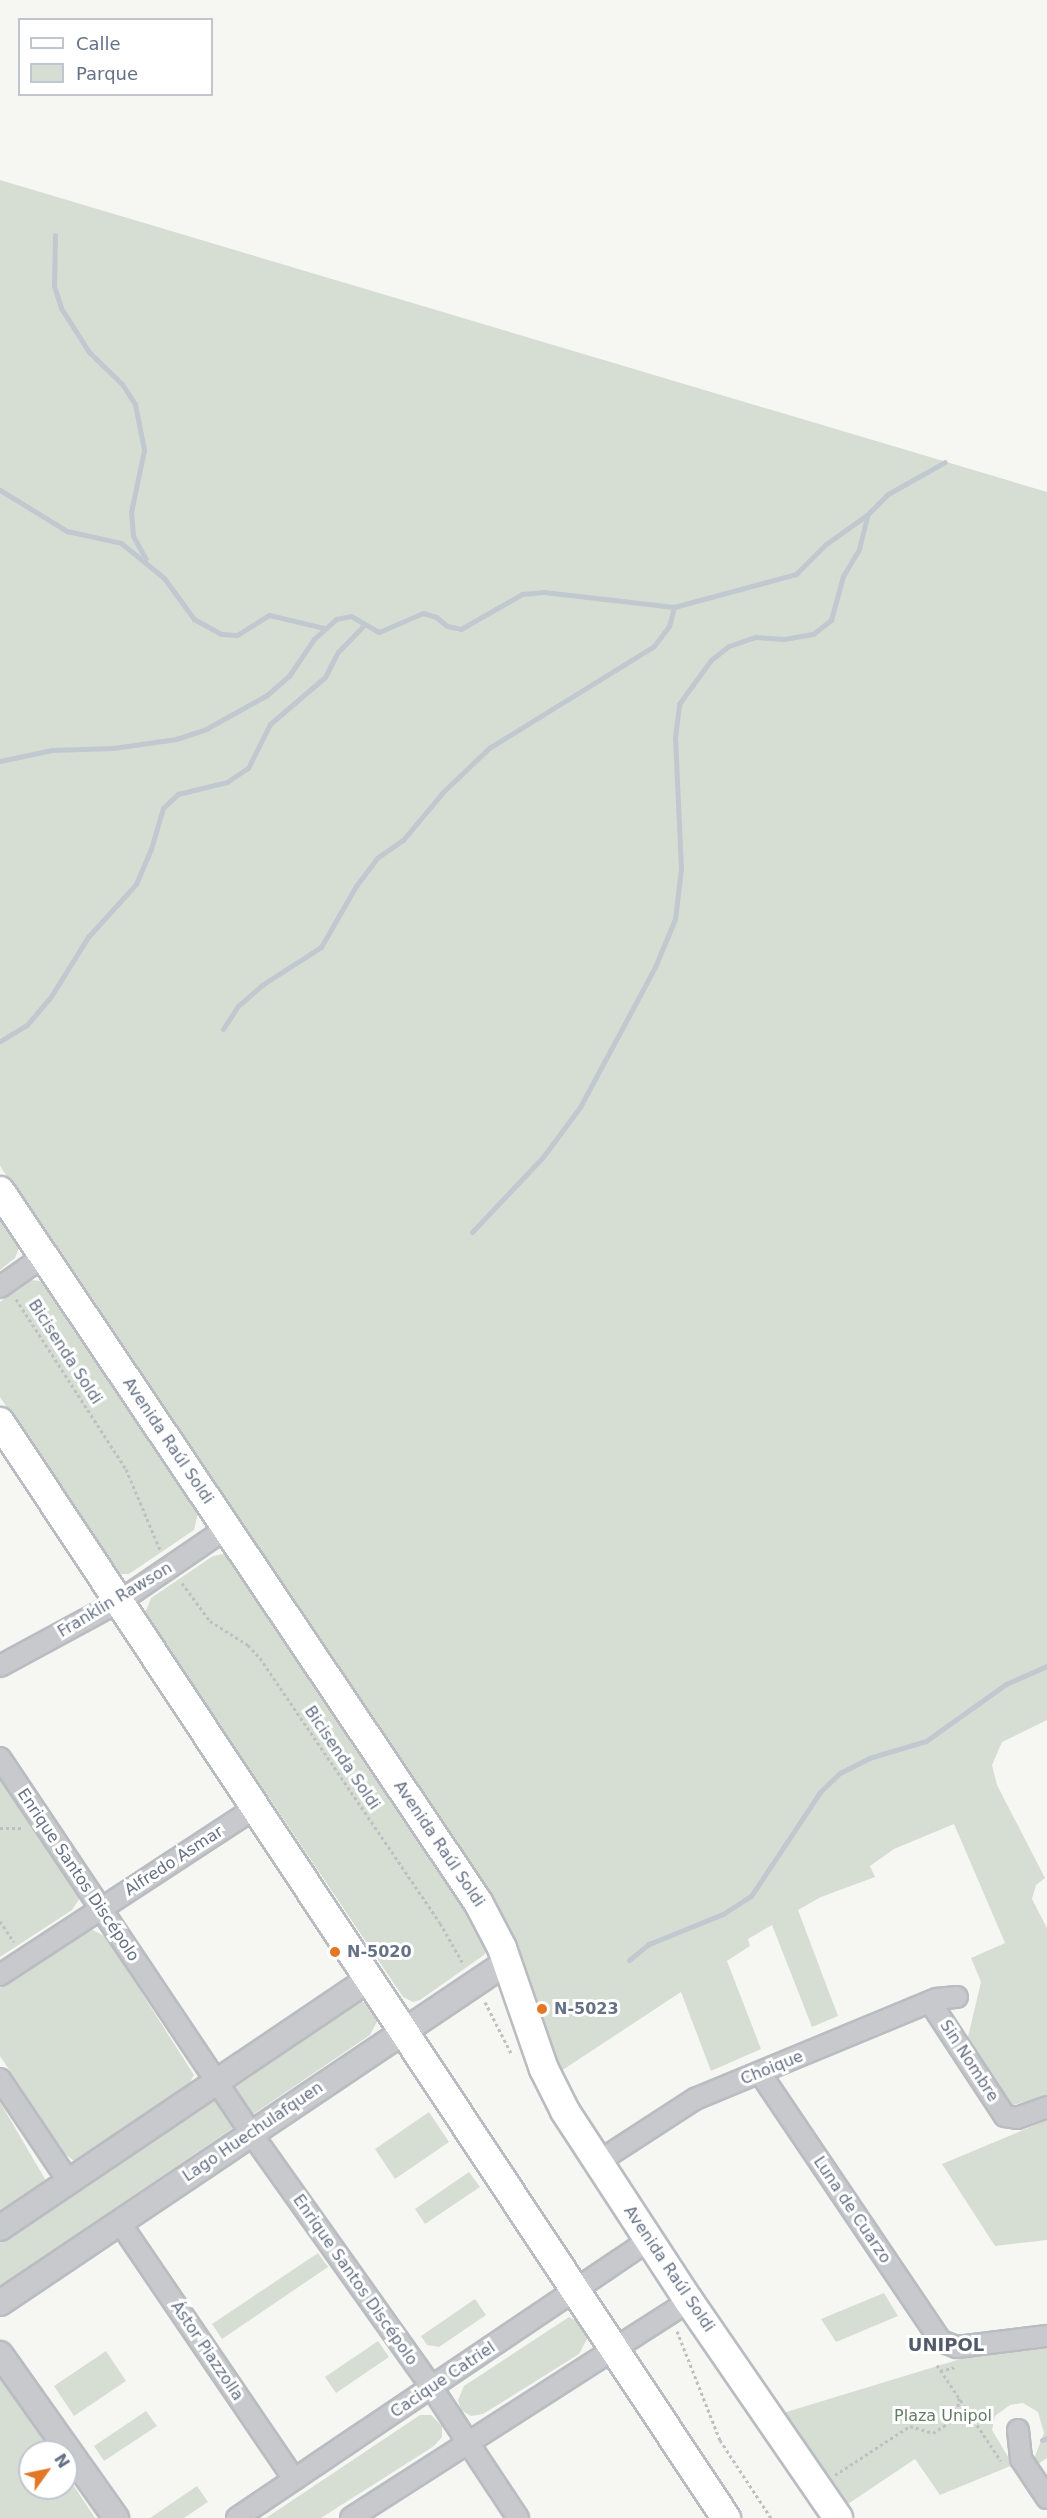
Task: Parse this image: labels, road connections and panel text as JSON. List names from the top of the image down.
{
  "streets": {
    "main road": ["Avenida Raúl Soldi"],
    "street": [
      "Franklin Rawson",
      "Alfredo Asmar",
      "Enrique Santos Discépolo",
      "Sin Nombre",
      "Choique",
      "Lago Huechulafquen",
      "Luna de Cuarzo",
      "Ástor Piazzolla",
      "Cacique Catriel"
    ],
    "path": ["Bicisenda Soldi"]
  },
  "crossings": [
    ["Avenida Raúl Soldi", "Franklin Rawson"],
    ["Avenida Raúl Soldi", "Choique"],
    ["Avenida Raúl Soldi", "Lago Huechulafquen"],
    ["Avenida Raúl Soldi", "Cacique Catriel"],
    ["Alfredo Asmar", "Enrique Santos Discépolo"],
    ["Enrique Santos Discépolo", "Lago Huechulafquen"],
    ["Enrique Santos Discépolo", "Cacique Catriel"],
    ["Sin Nombre", "Choique"],
    ["Choique", "Luna de Cuarzo"],
    ["Lago Huechulafquen", "Ástor Piazzolla"],
    ["Ástor Piazzolla", "Cacique Catriel"]
  ],
  "districts": ["UNIPOL"],
  "parks": ["Plaza Unipol"],
  "places": ["N-5020", "N-5023"],
  "legend": ["Calle", "Parque"],
  "north": "top right"
}
